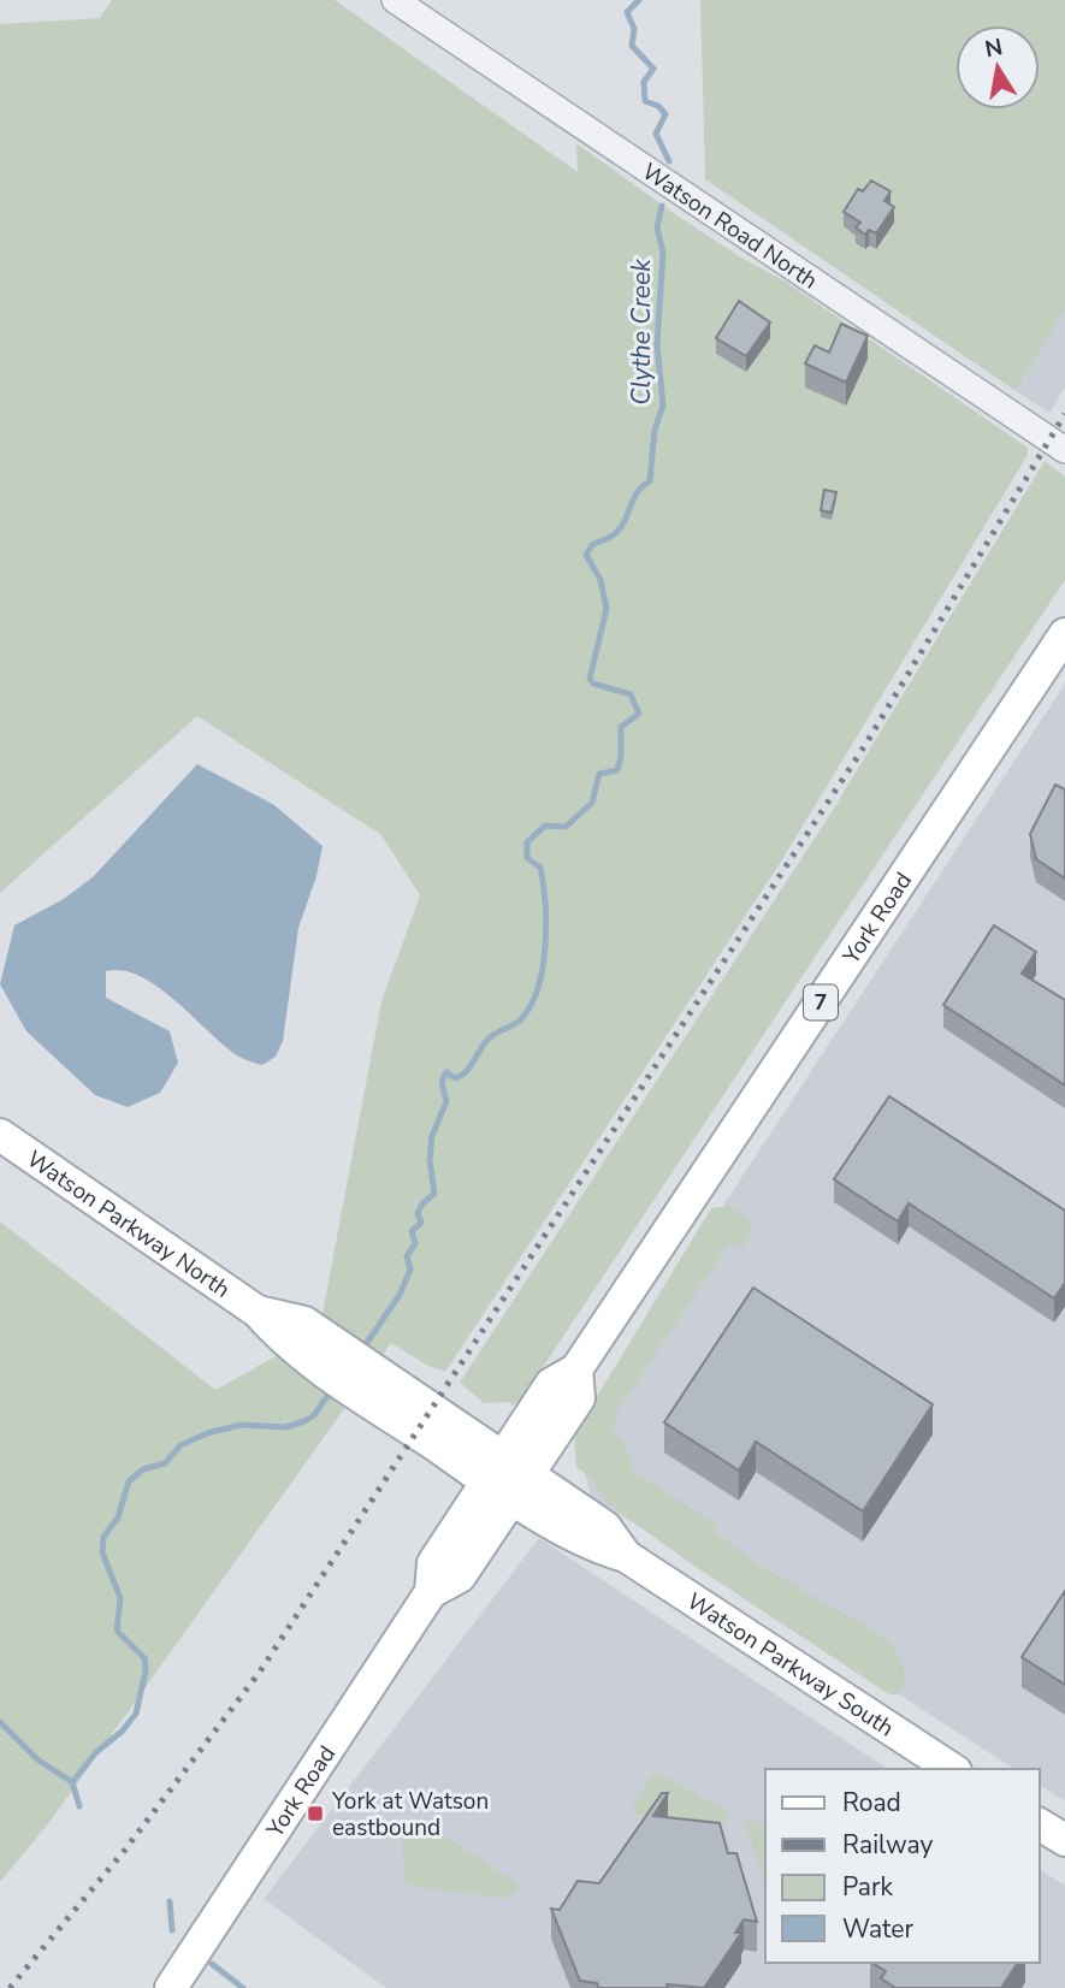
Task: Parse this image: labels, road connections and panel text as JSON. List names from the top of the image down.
{
  "streets": {
    "main road": [
      "York Road",
      "7",
      "Watson Parkway North",
      "Watson Parkway South"
    ],
    "street": ["Watson Road North"]
  },
  "crossings": [
    ["York Road", "Watson Parkway North"],
    ["York Road", "Watson Parkway South"],
    ["Watson Parkway North", "Watson Parkway South"]
  ],
  "water": ["Clythe Creek"],
  "places": {
    "transit": ["York at Watson eastbound"]
  },
  "legend": [
    "Road",
    "Railway",
    "Park",
    "Water"
  ],
  "north": "top"
}
